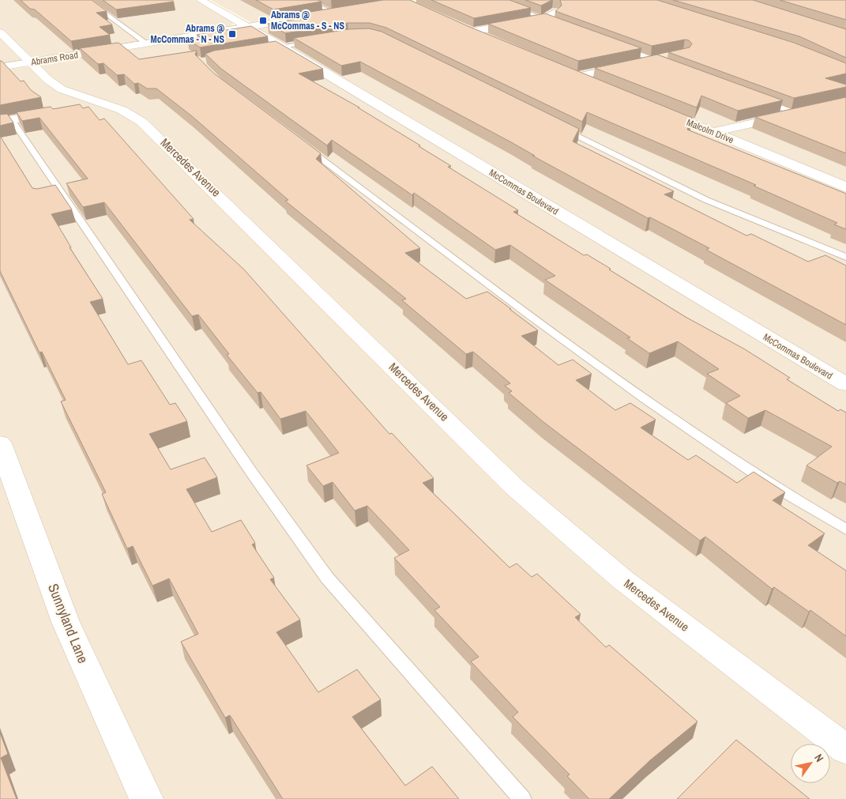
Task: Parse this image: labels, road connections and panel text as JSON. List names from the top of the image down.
{
  "streets": {
    "street": [
      "Abrams Road",
      "Malcolm Drive",
      "Mercedes Avenue",
      "McCommas Boulevard",
      "Sunnyland Lane"
    ]
  },
  "crossings": [
    ["Abrams Road", "Mercedes Avenue"],
    ["Abrams Road", "McCommas Boulevard"]
  ],
  "places": {
    "transit": ["Abrams @ McCommas - S - NS", "Abrams @ McCommas - N - NS"]
  },
  "north": "top right"
}
